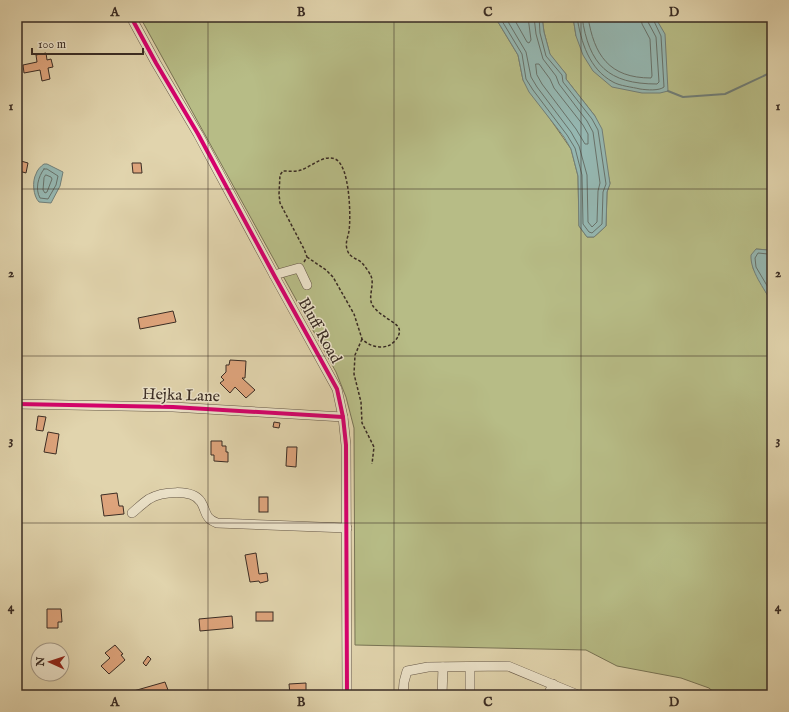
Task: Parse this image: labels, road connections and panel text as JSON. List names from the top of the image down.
{
  "streets": {
    "street": ["Bluff Road", "Hejka Lane"]
  },
  "crossings": [
    ["Bluff Road", "Hejka Lane"]
  ],
  "scale_bar": "100 m",
  "north": "left",
  "grid": {
    "columns": [
      "A",
      "B",
      "C",
      "D"
    ],
    "rows": [
      "1",
      "2",
      "3",
      "4"
    ]
  }
}
